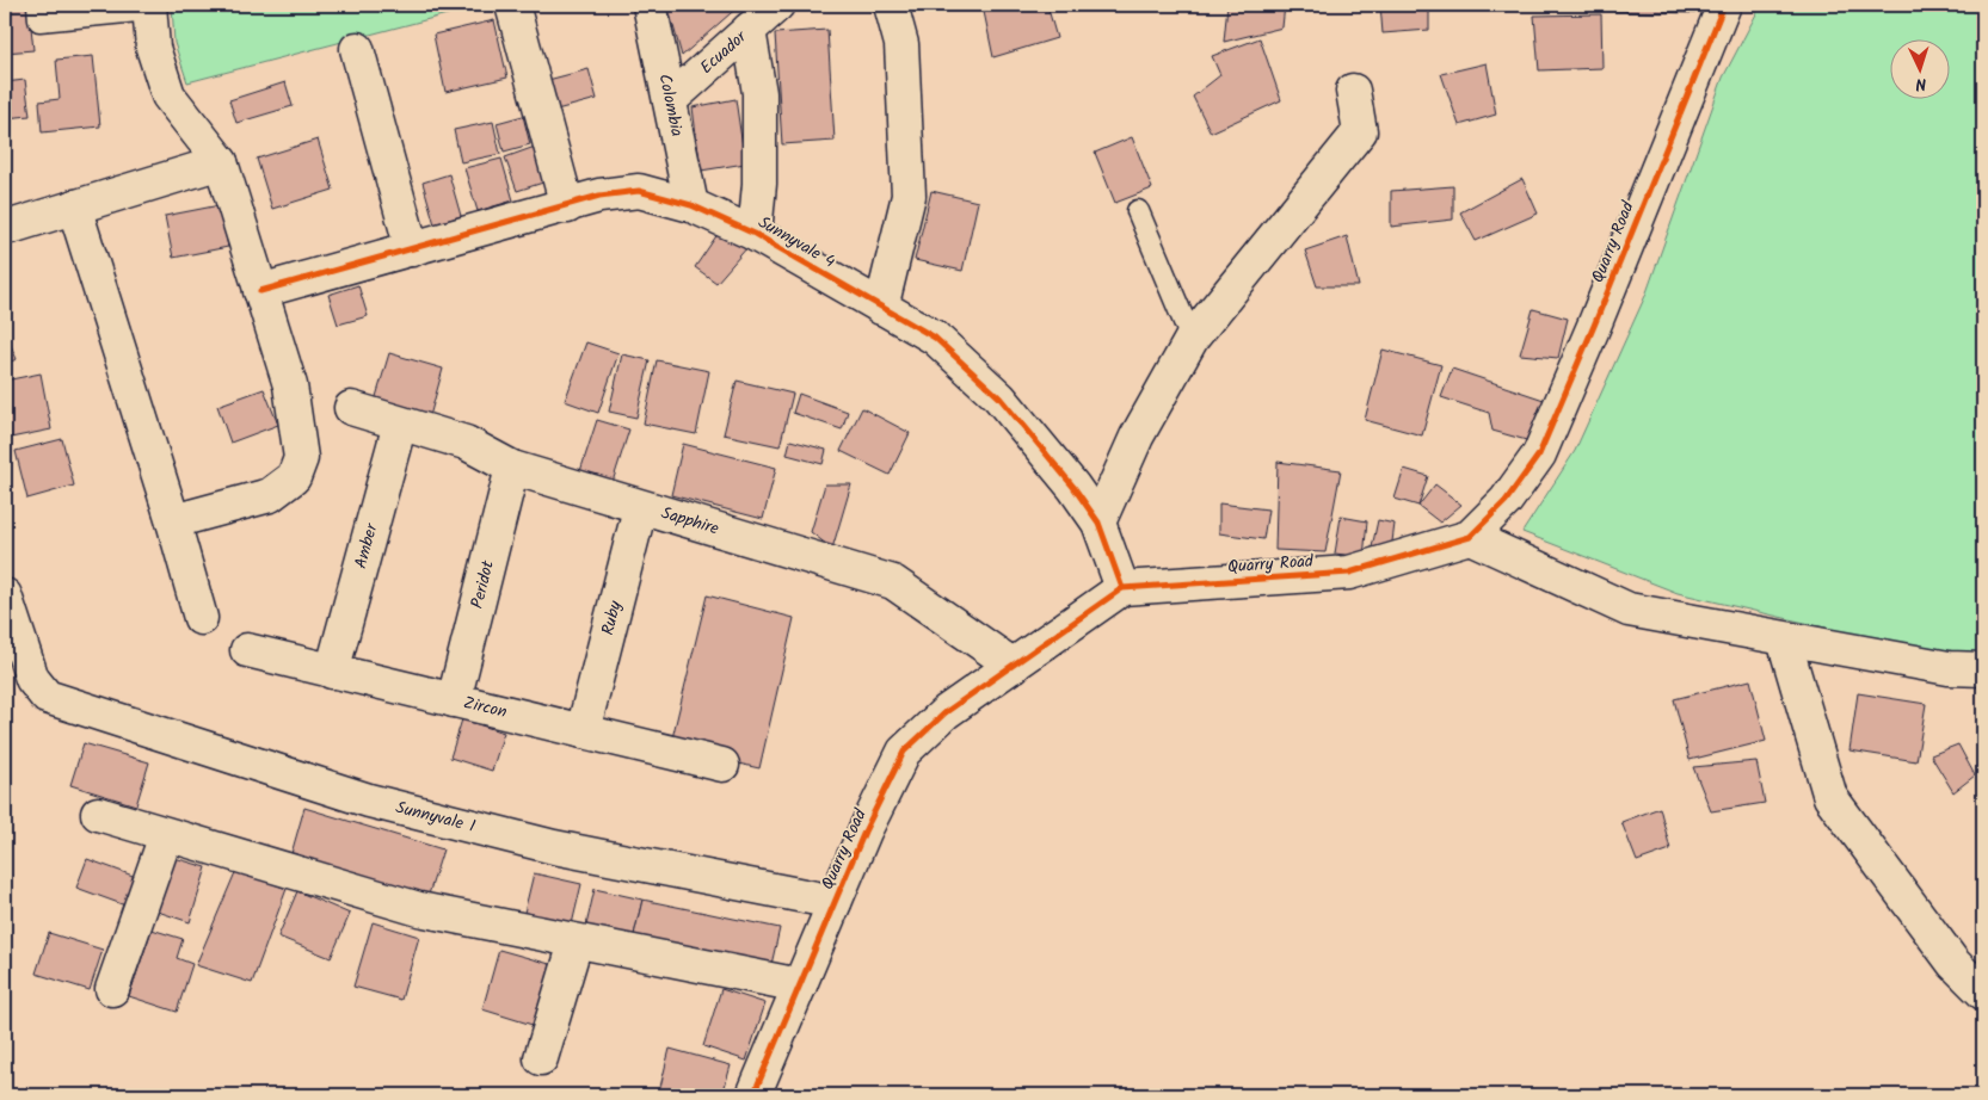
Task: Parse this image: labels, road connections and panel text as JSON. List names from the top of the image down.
{
  "streets": {
    "street": [
      "Ecuador",
      "Colombia",
      "Sunnyvale 4",
      "Quarry Road",
      "Sapphire",
      "Amber",
      "Peridot",
      "Ruby",
      "Zircon",
      "Sunnyvale 1"
    ]
  },
  "crossings": [
    ["Ecuador", "Colombia"],
    ["Colombia", "Sunnyvale 4"],
    ["Sunnyvale 4", "Quarry Road"],
    ["Quarry Road", "Sapphire"],
    ["Quarry Road", "Sunnyvale 1"],
    ["Sapphire", "Amber"],
    ["Sapphire", "Peridot"],
    ["Sapphire", "Ruby"],
    ["Amber", "Zircon"],
    ["Peridot", "Zircon"],
    ["Ruby", "Zircon"]
  ],
  "north": "bottom"
}
